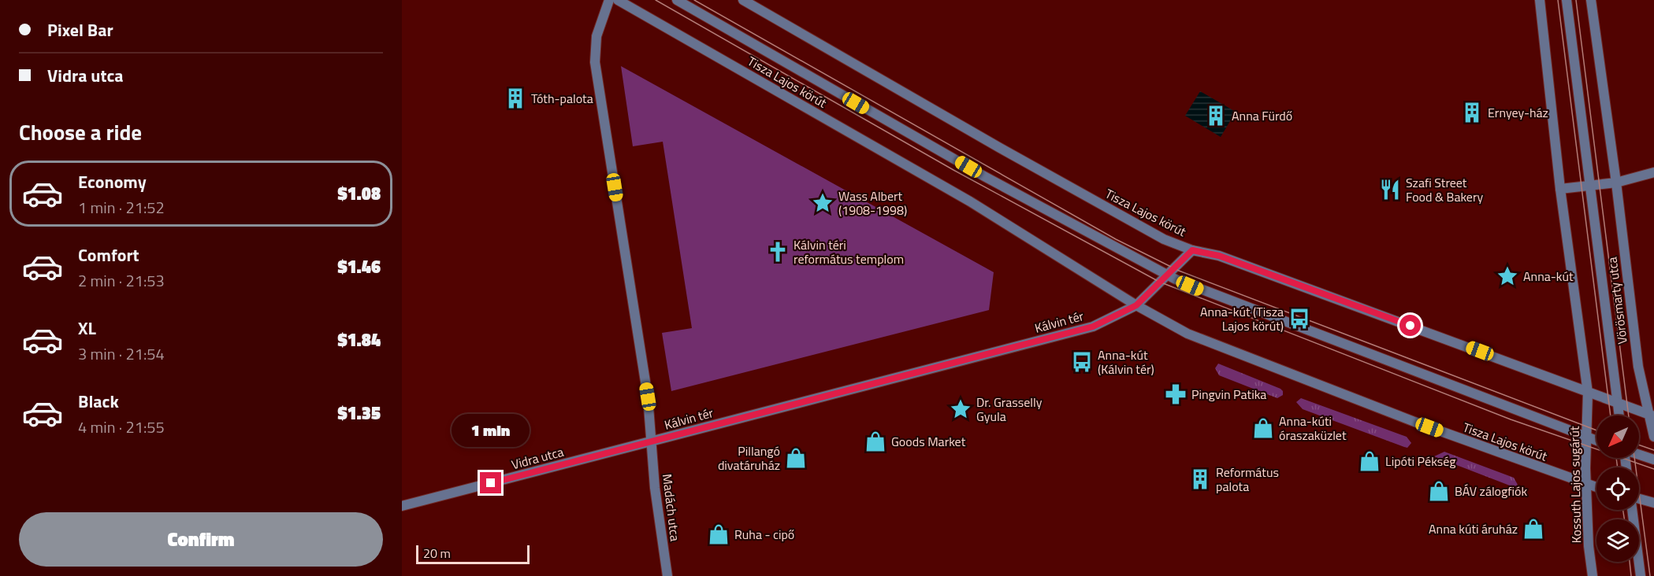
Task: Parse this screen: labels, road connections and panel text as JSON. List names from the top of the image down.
{
  "streets": {
    "street": [
      "Tisza Lajos körút",
      "Vörösmarty utca",
      "Kálvin tér",
      "Vidra utca",
      "Kossuth Lajos sugárút",
      "Madách utca"
    ]
  },
  "crossings": [
    ["Tisza Lajos körút", "Vörösmarty utca"],
    ["Tisza Lajos körút", "Kálvin tér"],
    ["Tisza Lajos körút", "Kossuth Lajos sugárút"],
    ["Kálvin tér", "Vidra utca"],
    ["Kálvin tér", "Madách utca"],
    ["Vidra utca", "Madách utca"]
  ],
  "places": {
    "building": [
      "Tóth-palota",
      "Ernyey-ház",
      "Anna Fürdő",
      "Református palota"
    ],
    "restaurant": ["Szafi Street Food & Bakery"],
    "place": ["Wass Albert (1908-1998)", "Anna-kút", "Dr. Grasselly Gyula"],
    "church": ["Kálvin téri református templom"],
    "bus stop": ["Anna-kút (Tisza Lajos körút)", "Anna-kút (Kálvin tér)"],
    "pharmacy": ["Pingvin Patika"],
    "shop": [
      "Anna-kúti óraszaküzlet",
      "Goods Market",
      "Pillangó divatáruház",
      "Lipóti Pékség",
      "BÁV zálogfiók",
      "Anna kúti áruház",
      "Ruha - cipő"
    ]
  },
  "scale_bar": "20 m",
  "north": "bottom left",
  "page": {
    "banner": ["Pixel Bar", "Vidra utca"],
    "heading": "Choose a ride",
    "list": [
      {
        "name": "Economy",
        "note": "1 min · 21:52",
        "value": "$1.08"
      },
      {
        "name": "Comfort",
        "note": "2 min · 21:53",
        "value": "$1.46"
      },
      {
        "name": "XL",
        "note": "3 min · 21:54",
        "value": "$1.84"
      },
      {
        "name": "Black",
        "note": "4 min · 21:55",
        "value": "$1.35"
      }
    ],
    "bubble": "1 min",
    "buttons": "Confirm",
    "scale": "20 m"
  }
}
